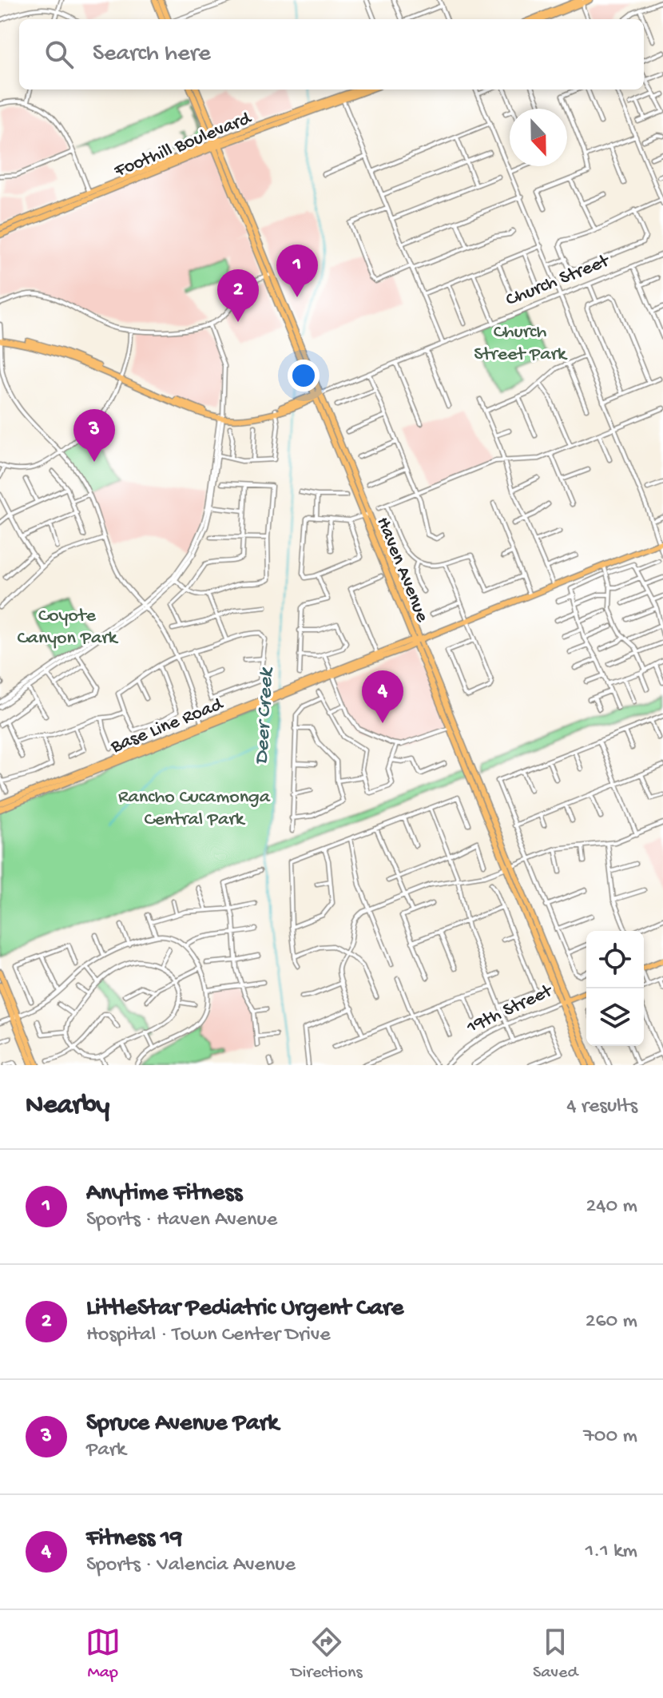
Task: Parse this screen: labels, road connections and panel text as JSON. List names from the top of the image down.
{
  "streets": {
    "main road": [
      "Foothill Boulevard",
      "Church Street",
      "Haven Avenue",
      "Base Line Road",
      "19th Street"
    ]
  },
  "crossings": [
    ["Foothill Boulevard", "Haven Avenue"],
    ["Church Street", "Haven Avenue"],
    ["Haven Avenue", "Base Line Road"],
    ["Haven Avenue", "19th Street"]
  ],
  "water": ["Deer Creek"],
  "parks": ["Church Street Park", "Coyote Canyon Park", "Rancho Cucamonga Central Park"],
  "north": "bottom",
  "page": {
    "search": "Search here",
    "pins": [
      "1",
      "2",
      "3",
      "4"
    ],
    "heading": ["Nearby", "4 results"],
    "list": [
      {
        "mark": "1",
        "name": "Anytime Fitness",
        "note": "Sports · Haven Avenue",
        "value": "240 m"
      },
      {
        "mark": "2",
        "name": "LittleStar Pediatric Urgent Care",
        "note": "Hospital · Town Center Drive",
        "value": "260 m"
      },
      {
        "mark": "3",
        "name": "Spruce Avenue Park",
        "note": "Park",
        "value": "700 m"
      },
      {
        "mark": "4",
        "name": "Fitness 19",
        "note": "Sports · Valencia Avenue",
        "value": "1.1 km"
      }
    ],
    "nav": ["Map", "Directions", "Saved"]
  }
}
